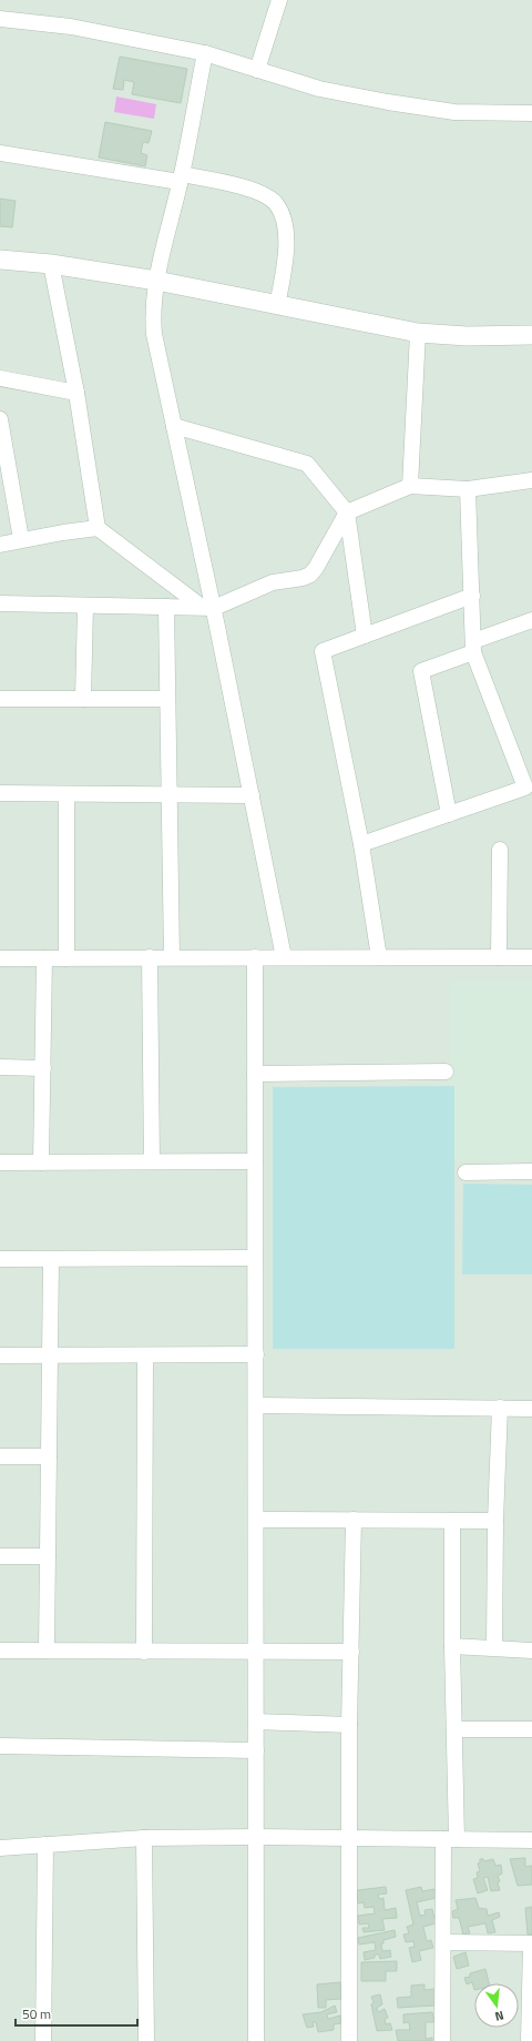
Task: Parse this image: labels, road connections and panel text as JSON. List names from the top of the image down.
{
  "scale_bar": "50 m",
  "north": "bottom"
}
